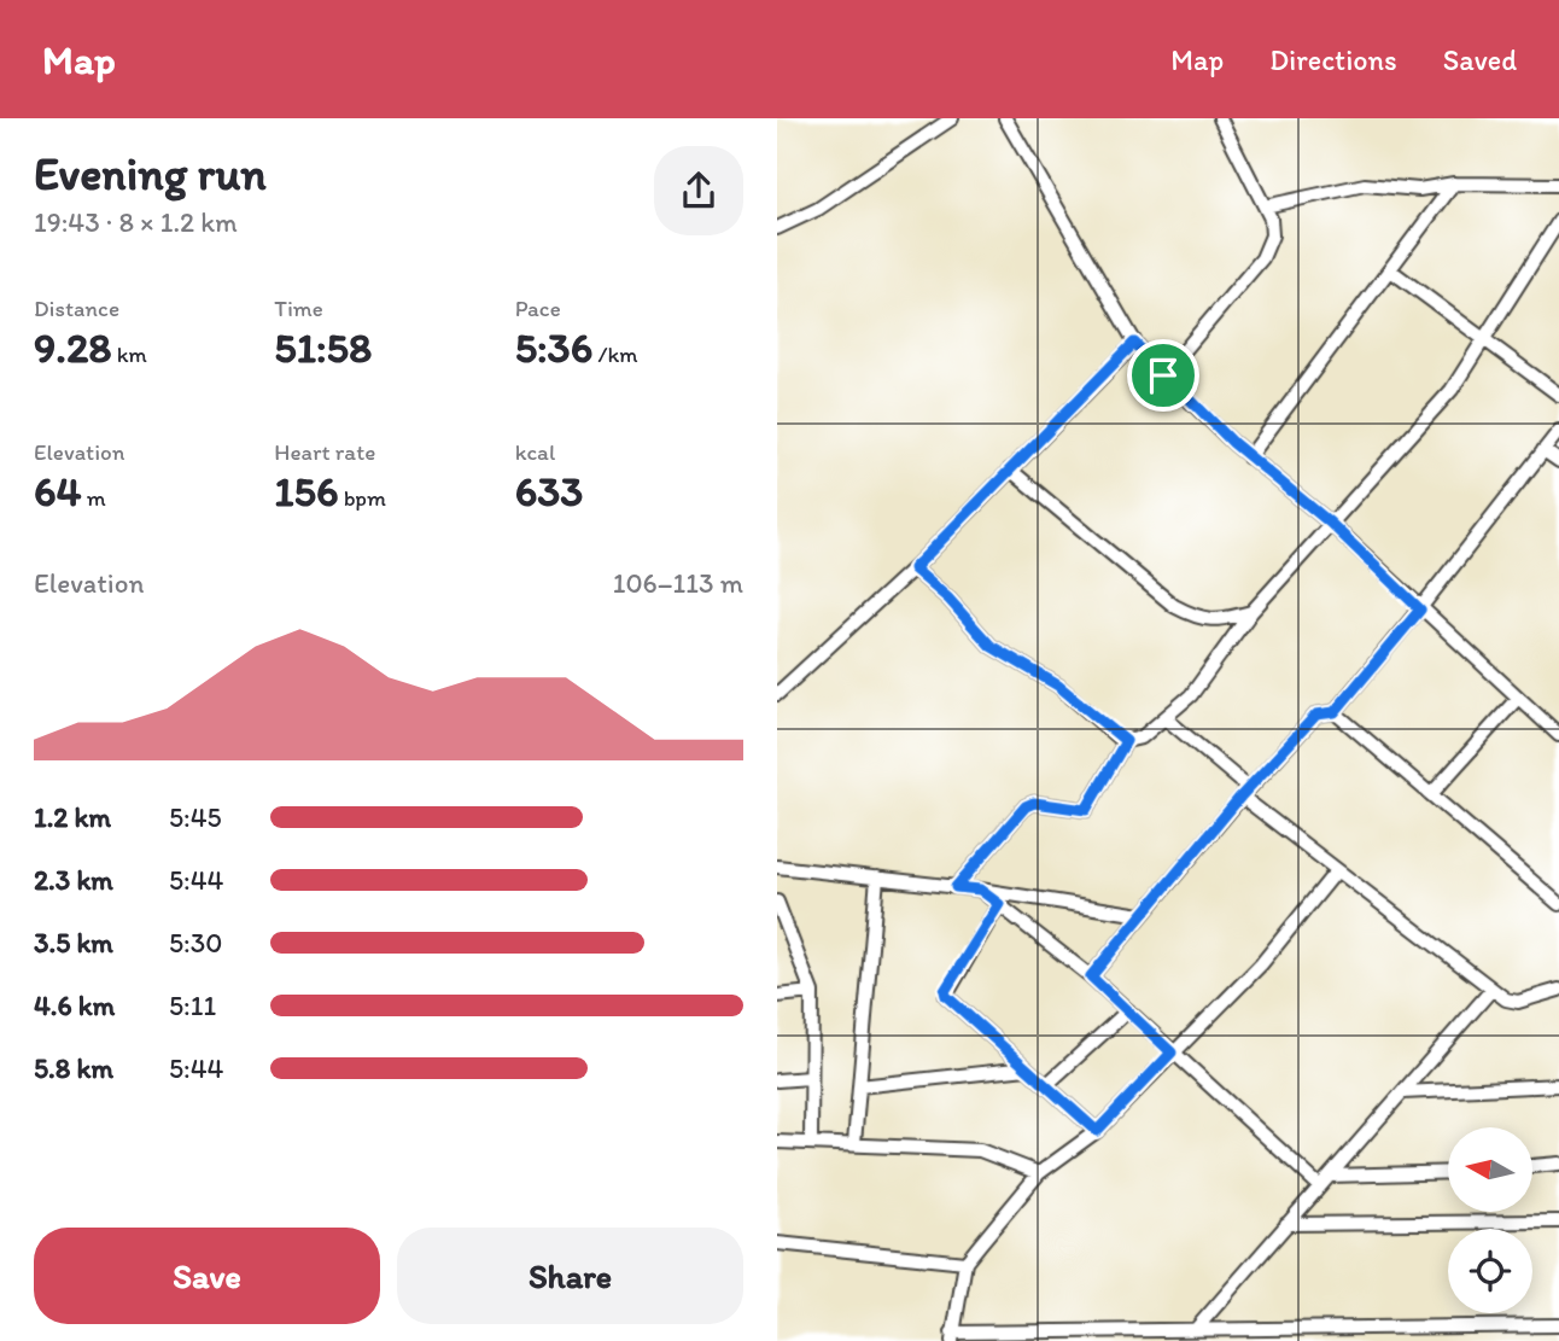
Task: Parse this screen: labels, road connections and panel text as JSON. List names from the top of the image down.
{
  "north": "left",
  "page": {
    "header": "Map",
    "nav": ["Map", "Directions", "Saved"],
    "heading": ["Evening run", "19:43 · 8 × 1.2 km"],
    "stats": [
      ["Distance", "9.28 km"],
      ["Time", "51:58"],
      ["Pace", "5:36 /km"],
      ["Elevation", "64 m"],
      ["Heart rate", "156 bpm"],
      ["kcal", "633"]
    ],
    "chart": ["Elevation", "106–113 m"],
    "list": [
      {
        "name": "1.2 km",
        "note": "5:45"
      },
      {
        "name": "2.3 km",
        "note": "5:44"
      },
      {
        "name": "3.5 km",
        "note": "5:30"
      },
      {
        "name": "4.6 km",
        "note": "5:11"
      },
      {
        "name": "5.8 km",
        "note": "5:44"
      }
    ],
    "buttons": ["Save", "Share"]
  }
}
